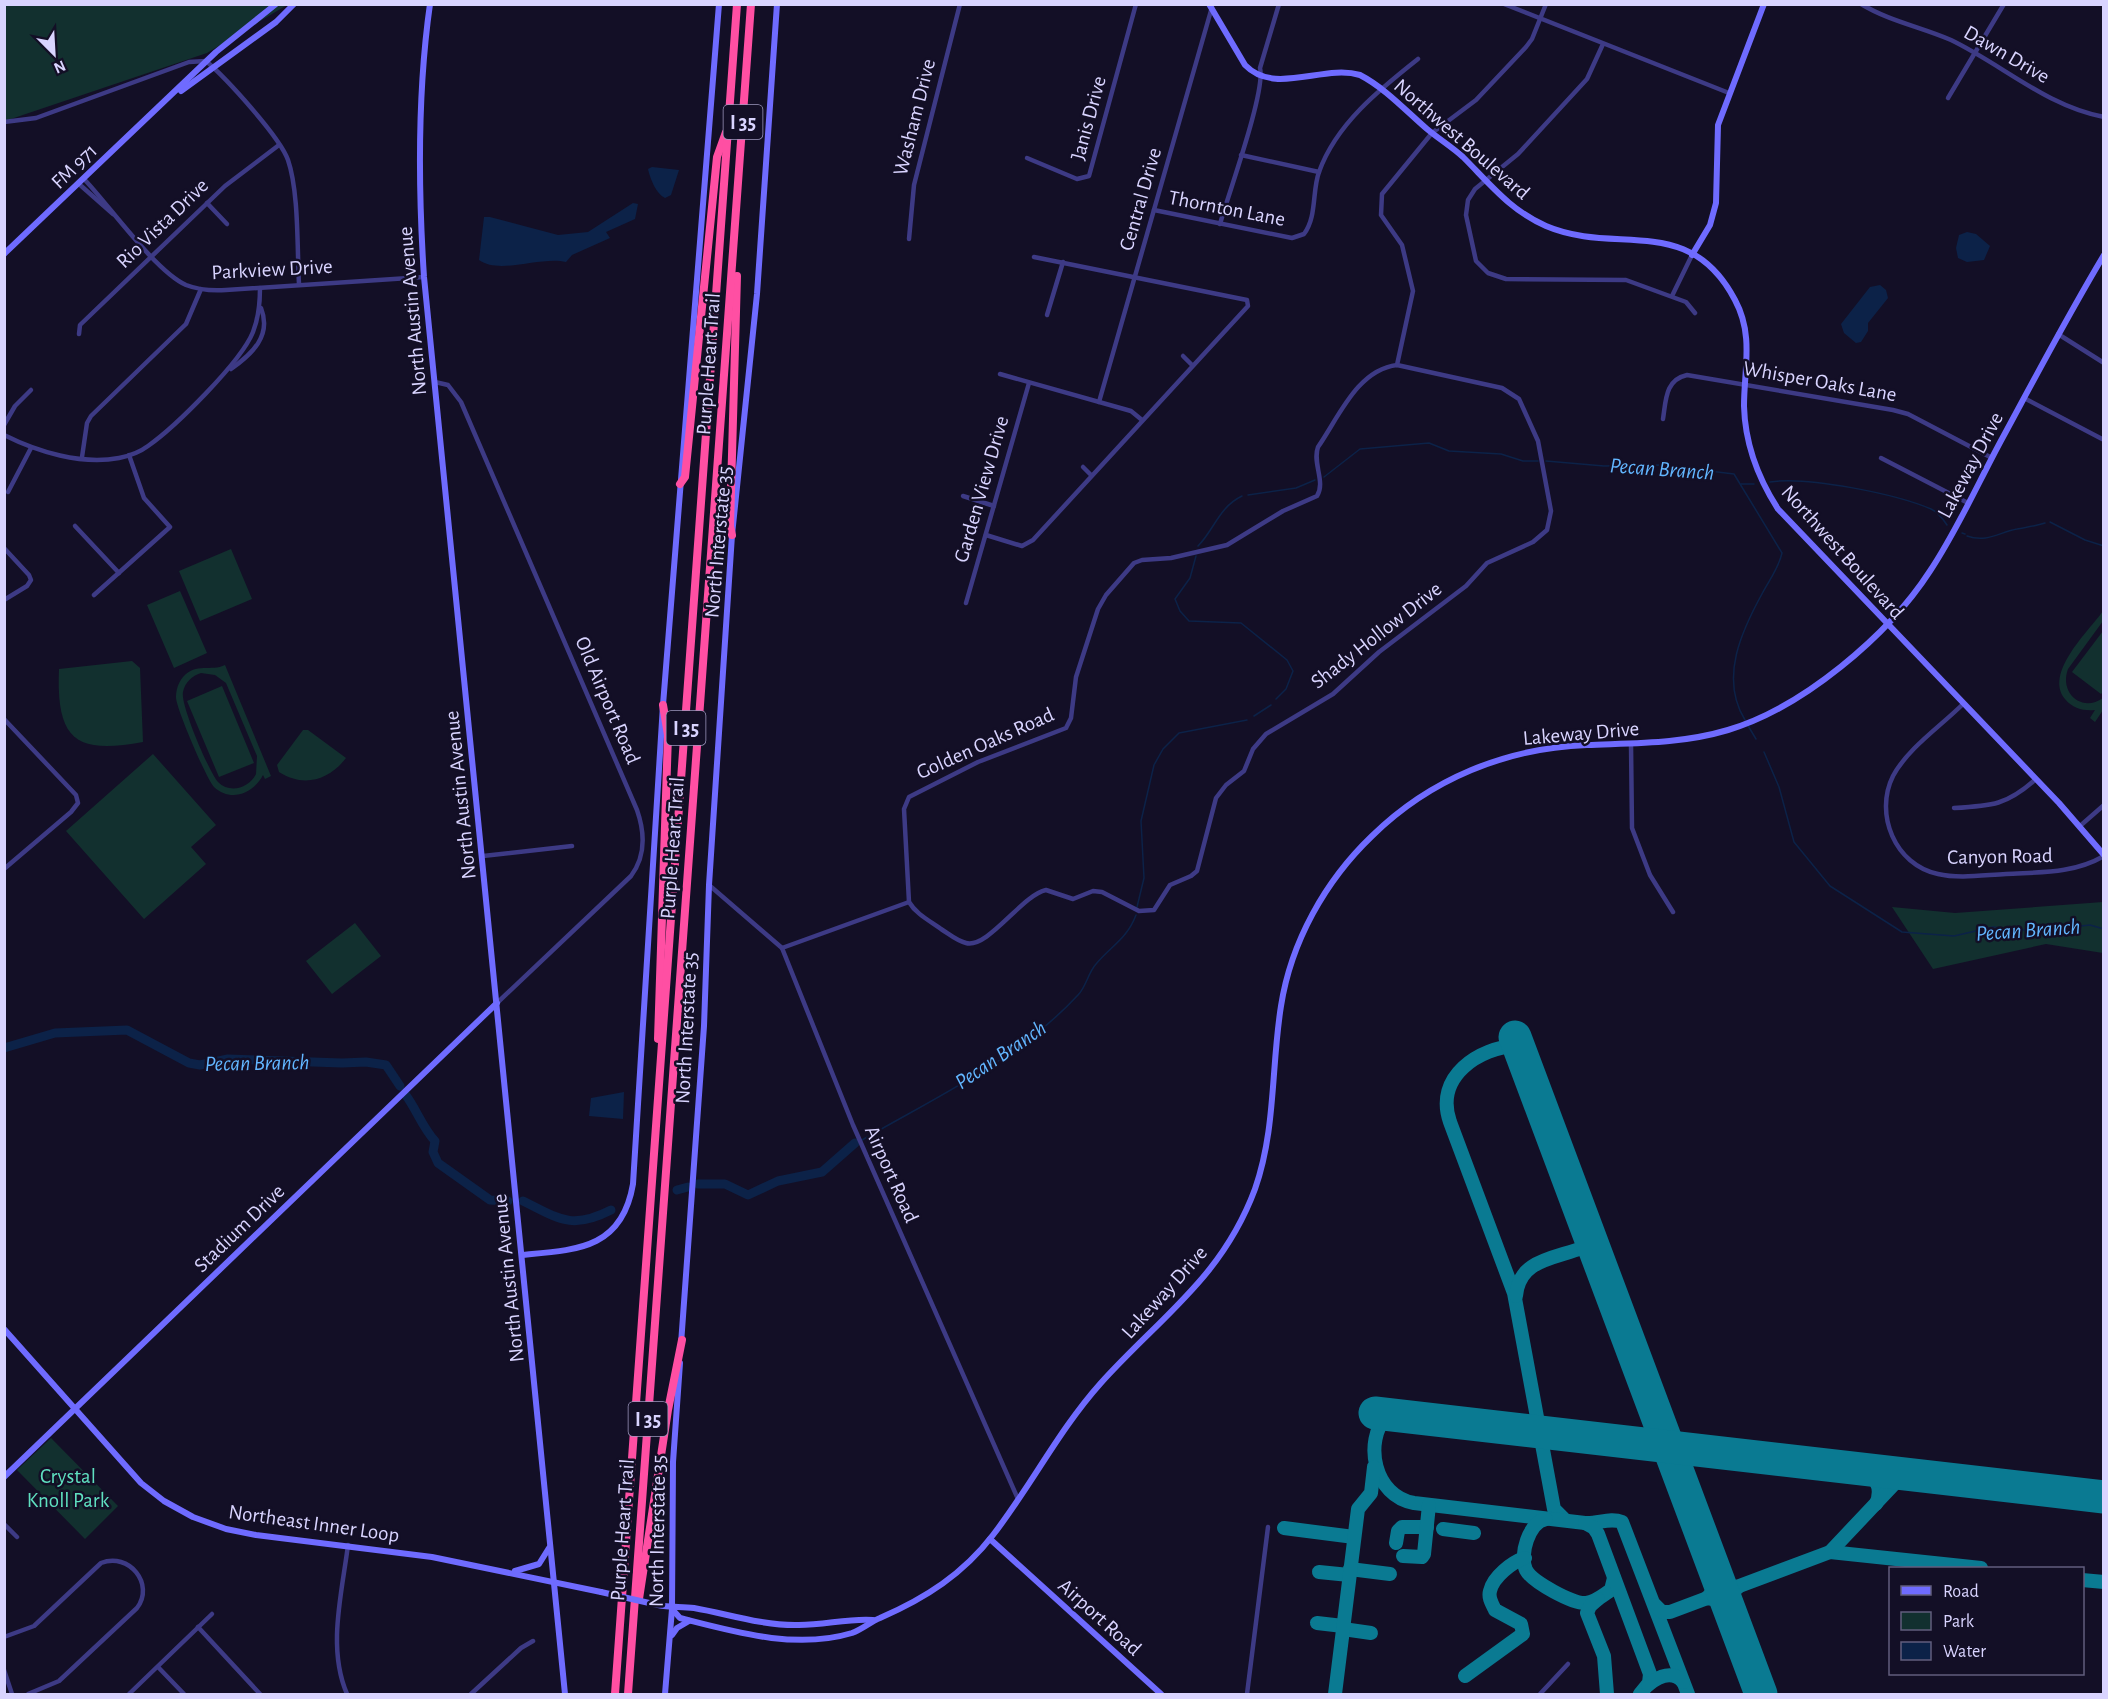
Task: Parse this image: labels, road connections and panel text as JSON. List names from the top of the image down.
{
  "streets": {
    "highway": ["I 35", "Purple Heart Trail"],
    "main road": [
      "Northwest Boulevard",
      "FM 971",
      "North Austin Avenue",
      "Lakeway Drive",
      "North Interstate 35",
      "Airport Road",
      "Stadium Drive",
      "Northeast Inner Loop"
    ],
    "street": [
      "Dawn Drive",
      "Washam Drive",
      "Janis Drive",
      "Central Drive",
      "Thornton Lane",
      "Rio Vista Drive",
      "Parkview Drive",
      "Whisper Oaks Lane",
      "Garden View Drive",
      "Shady Hollow Drive",
      "Old Airport Road",
      "Golden Oaks Road",
      "Canyon Road"
    ]
  },
  "crossings": [
    ["Northwest Boulevard", "Thornton Lane"],
    ["Northwest Boulevard", "Whisper Oaks Lane"],
    ["Northwest Boulevard", "Lakeway Drive"],
    ["Northwest Boulevard", "Canyon Road"],
    ["FM 971", "Parkview Drive"],
    ["Central Drive", "Thornton Lane"],
    ["Rio Vista Drive", "Parkview Drive"],
    ["Parkview Drive", "North Austin Avenue"],
    ["North Austin Avenue", "Lakeway Drive"],
    ["North Austin Avenue", "North Interstate 35"],
    ["North Austin Avenue", "Old Airport Road"],
    ["North Austin Avenue", "Stadium Drive"],
    ["North Austin Avenue", "Northeast Inner Loop"],
    ["Whisper Oaks Lane", "Lakeway Drive"],
    ["Lakeway Drive", "North Interstate 35"],
    ["Lakeway Drive", "Airport Road"],
    ["Lakeway Drive", "Northeast Inner Loop"],
    ["North Interstate 35", "Airport Road"],
    ["Shady Hollow Drive", "Golden Oaks Road"],
    ["Old Airport Road", "Stadium Drive"],
    ["Stadium Drive", "Northeast Inner Loop"]
  ],
  "water": ["Pecan Branch"],
  "parks": ["Crystal Knoll Park"],
  "legend": ["Road", "Park", "Water"],
  "north": "bottom right"
}
